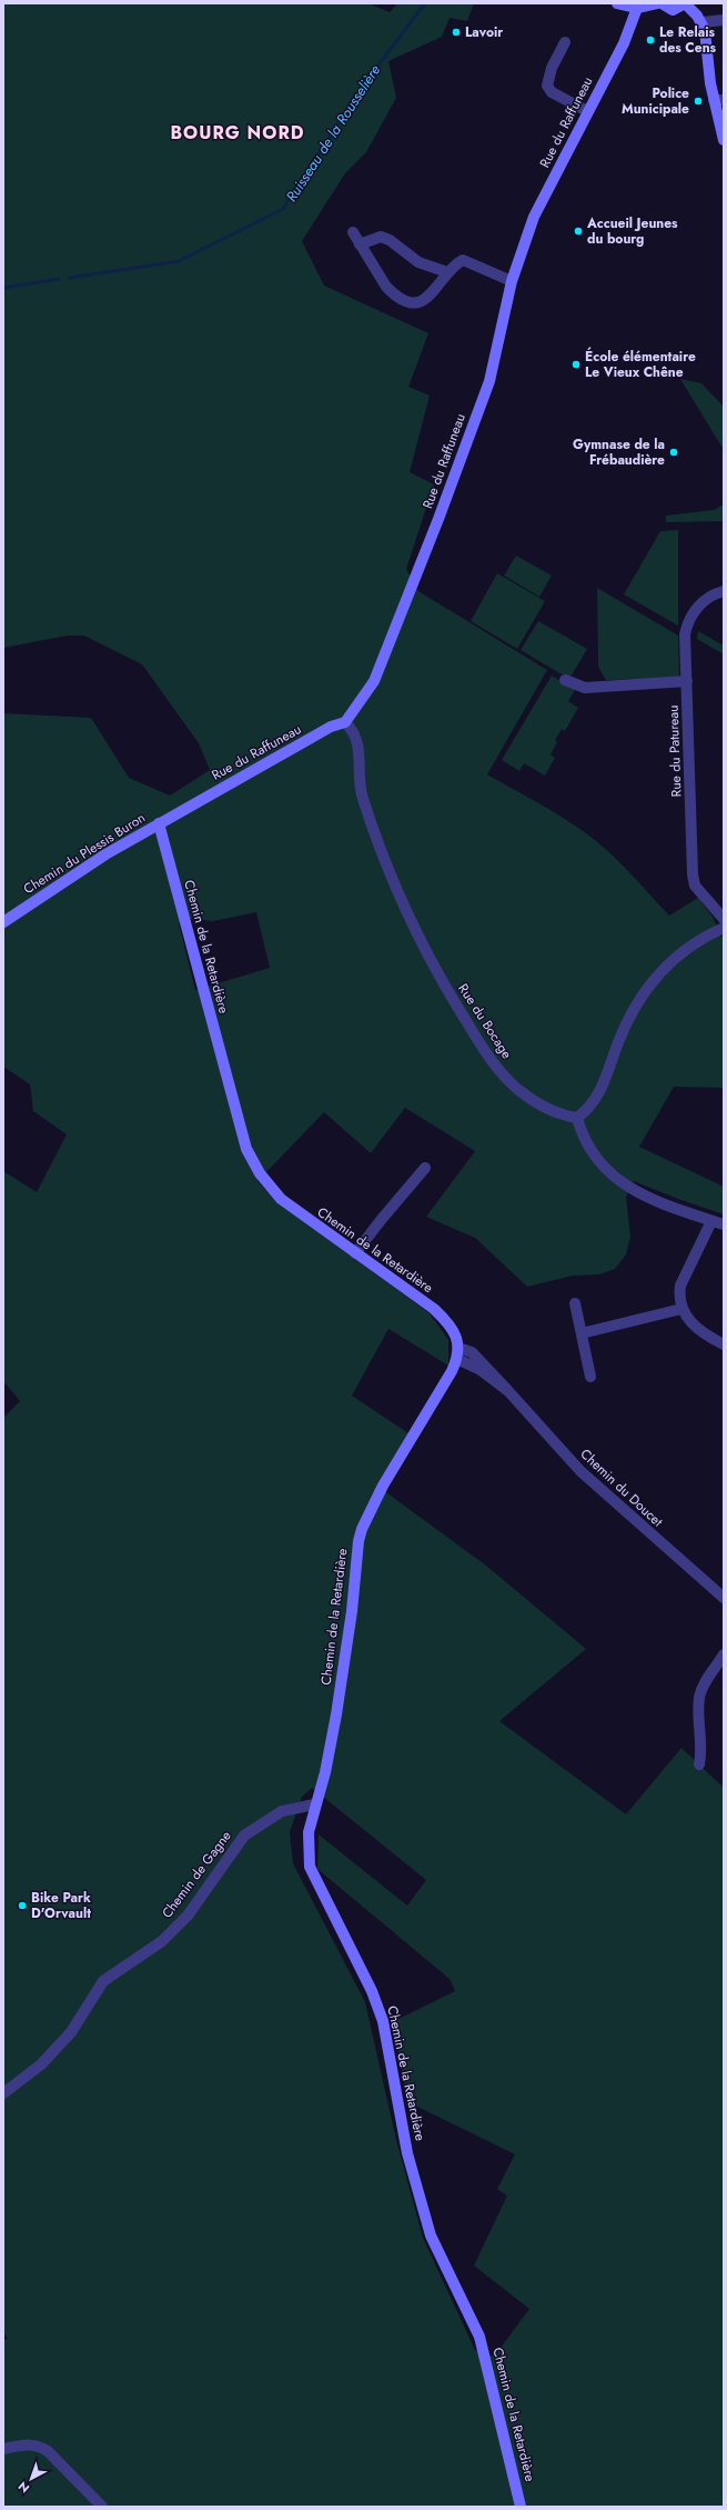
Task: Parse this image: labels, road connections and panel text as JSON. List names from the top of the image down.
{
  "streets": {
    "street": [
      "Rue du Raffuneau",
      "Rue du Patureau",
      "Chemin du Plessis Buron",
      "Chemin de la Retardière",
      "Rue du Bocage",
      "Chemin du Doucet",
      "Chemin de Gagne"
    ]
  },
  "crossings": [
    ["Rue du Raffuneau", "Chemin du Plessis Buron"],
    ["Rue du Raffuneau", "Chemin de la Retardière"],
    ["Rue du Raffuneau", "Rue du Bocage"],
    ["Chemin du Plessis Buron", "Chemin de la Retardière"],
    ["Chemin de la Retardière", "Chemin du Doucet"],
    ["Chemin de la Retardière", "Chemin de Gagne"]
  ],
  "districts": ["BOURG NORD"],
  "water": ["Ruisseau de la Rousselière"],
  "places": [
    "Lavoir",
    "Le Relais des Cens",
    "Police Municipale",
    "Accueil Jeunes du bourg",
    "École élémentaire Le Vieux Chêne",
    "Gymnase de la Frébaudière",
    "Bike Park D'Orvault"
  ],
  "north": "bottom left"
}
